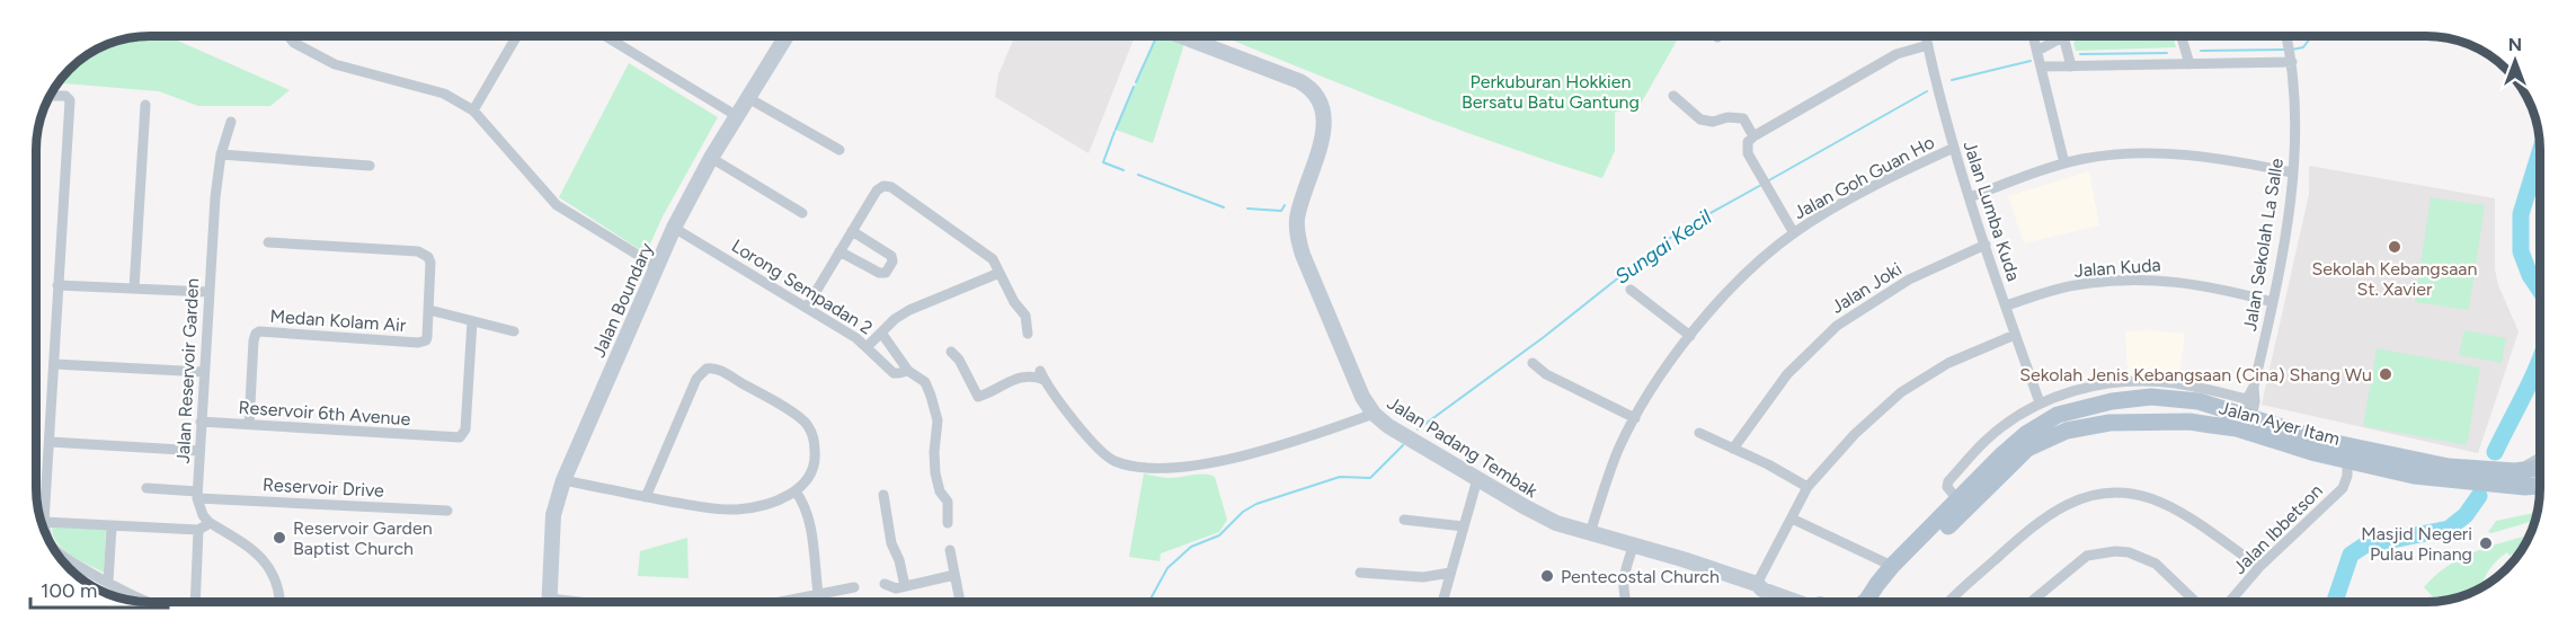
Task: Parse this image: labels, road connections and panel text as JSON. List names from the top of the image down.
{
  "streets": {
    "main road": ["Jalan Ayer Itam"],
    "street": [
      "Jalan Goh Guan Ho",
      "Jalan Lumba Kuda",
      "Jalan Sekolah La Salle",
      "Jalan Kuda",
      "Lorong Sempadan 2",
      "Jalan Joki",
      "Jalan Boundary",
      "Medan Kolam Air",
      "Jalan Reservoir Garden",
      "Reservoir 6th Avenue",
      "Jalan Padang Tembak",
      "Reservoir Drive",
      "Jalan Ibbetson"
    ]
  },
  "crossings": [
    ["Jalan Goh Guan Ho", "Jalan Lumba Kuda"],
    ["Jalan Goh Guan Ho", "Jalan Padang Tembak"],
    ["Jalan Lumba Kuda", "Jalan Kuda"],
    ["Jalan Lumba Kuda", "Jalan Joki"],
    ["Jalan Lumba Kuda", "Jalan Ayer Itam"],
    ["Jalan Sekolah La Salle", "Jalan Kuda"],
    ["Jalan Sekolah La Salle", "Jalan Ayer Itam"],
    ["Lorong Sempadan 2", "Jalan Boundary"],
    ["Medan Kolam Air", "Reservoir 6th Avenue"],
    ["Jalan Reservoir Garden", "Reservoir 6th Avenue"],
    ["Jalan Reservoir Garden", "Reservoir Drive"],
    ["Jalan Ayer Itam", "Jalan Ibbetson"]
  ],
  "water": ["Sungai Kecil"],
  "parks": ["Perkuburan Hokkien Bersatu Batu Gantung"],
  "places": [
    "Sekolah Kebangsaan St. Xavier",
    "Sekolah Jenis Kebangsaan (Cina) Shang Wu",
    "Reservoir Garden Baptist Church",
    "Masjid Negeri Pulau Pinang",
    "Pentecostal Church"
  ],
  "scale_bar": "100 m",
  "north": "top"
}
